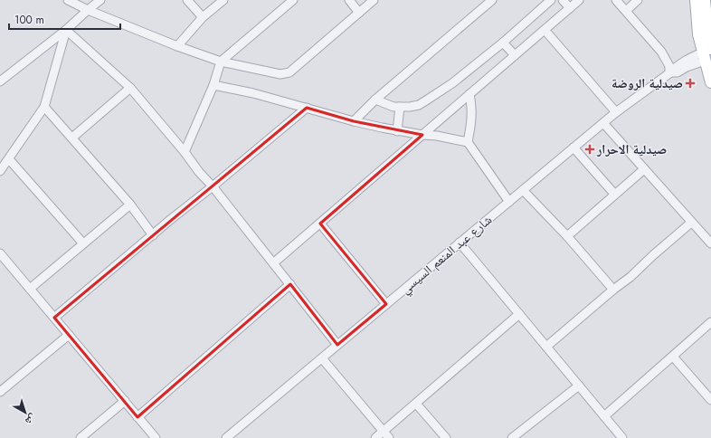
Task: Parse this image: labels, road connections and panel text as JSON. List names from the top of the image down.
{
  "streets": {
    "street": ["شارع عبد المنعم السيسي"]
  },
  "places": {
    "health": ["صيدلية الروضة", "صيدلية الاحرار"]
  },
  "scale_bar": "100 m",
  "north": "bottom right"
}
